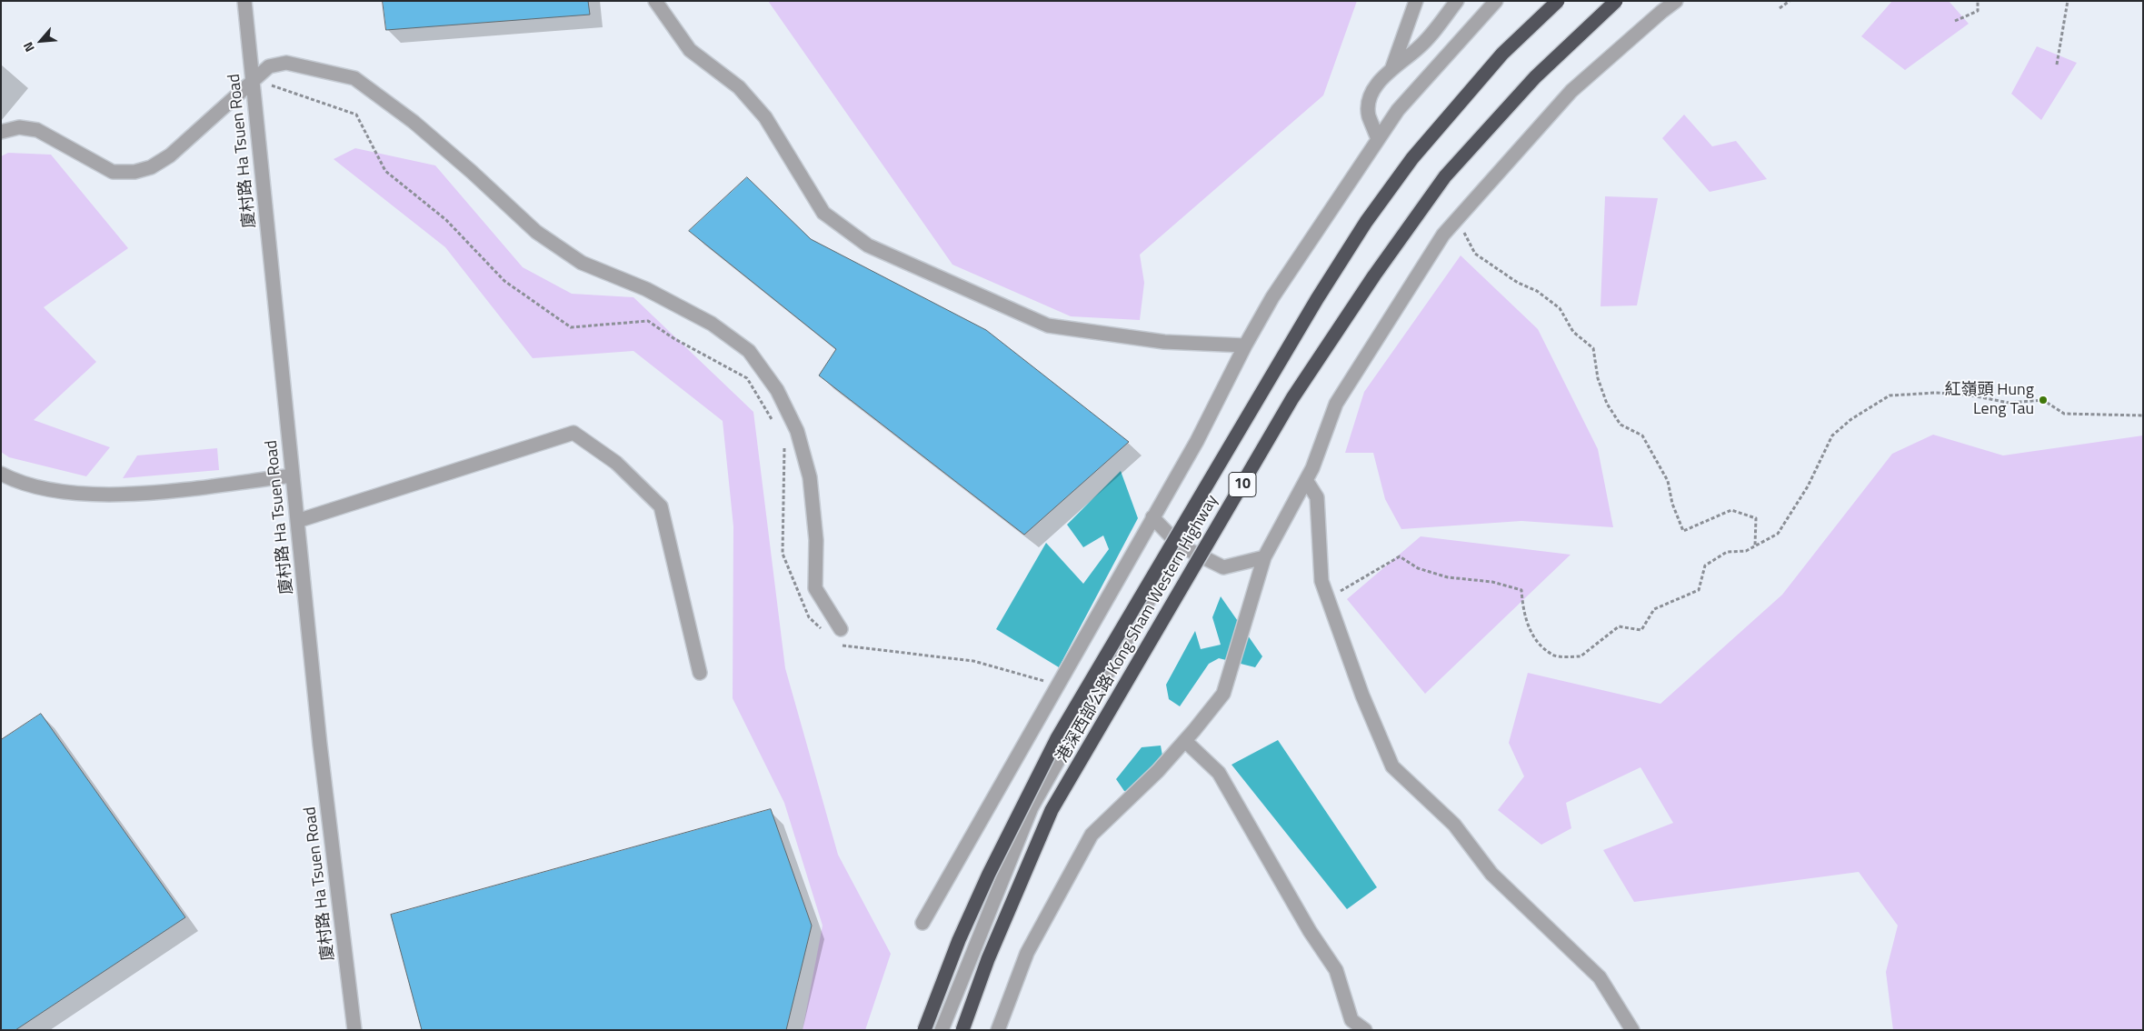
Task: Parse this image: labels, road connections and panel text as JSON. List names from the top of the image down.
{
  "streets": {
    "highway": ["10", "港深西部公路 Kong Sham Western Highway"],
    "street": ["廈村路 Ha Tsuen Road"]
  },
  "places": ["紅嶺頭 Hung Leng Tau"],
  "north": "bottom left"
}
